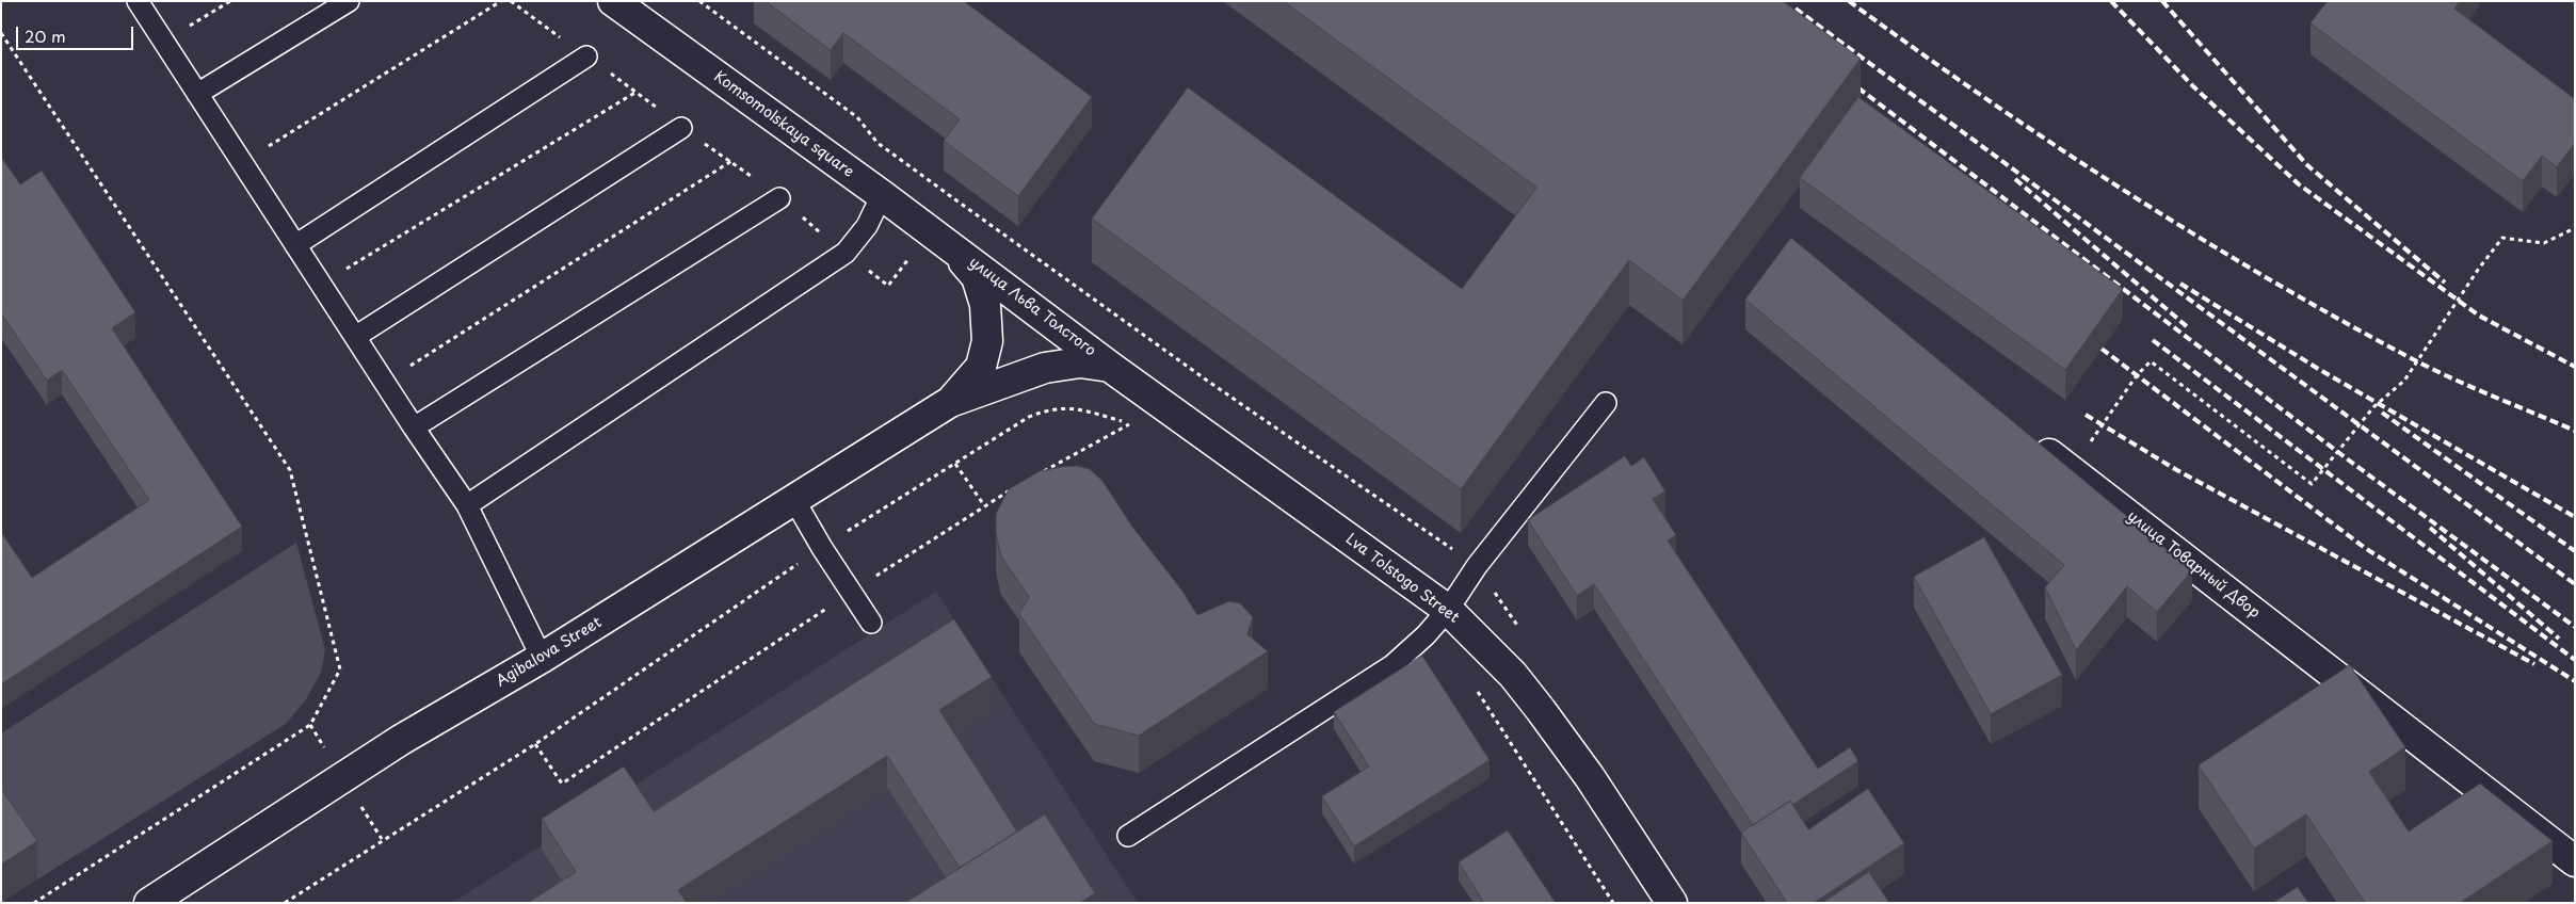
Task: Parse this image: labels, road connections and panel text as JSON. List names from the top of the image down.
{
  "streets": {
    "main road": [
      "Komsomolskaya square",
      "улица Льва Толстого",
      "улица Товарный Двор",
      "Lva Tolstogo Street",
      "Agibalova Street"
    ]
  },
  "crossings": [
    ["Komsomolskaya square", "улица Льва Толстого"],
    ["улица Льва Толстого", "Lva Tolstogo Street"]
  ],
  "scale_bar": "20 m"
}
